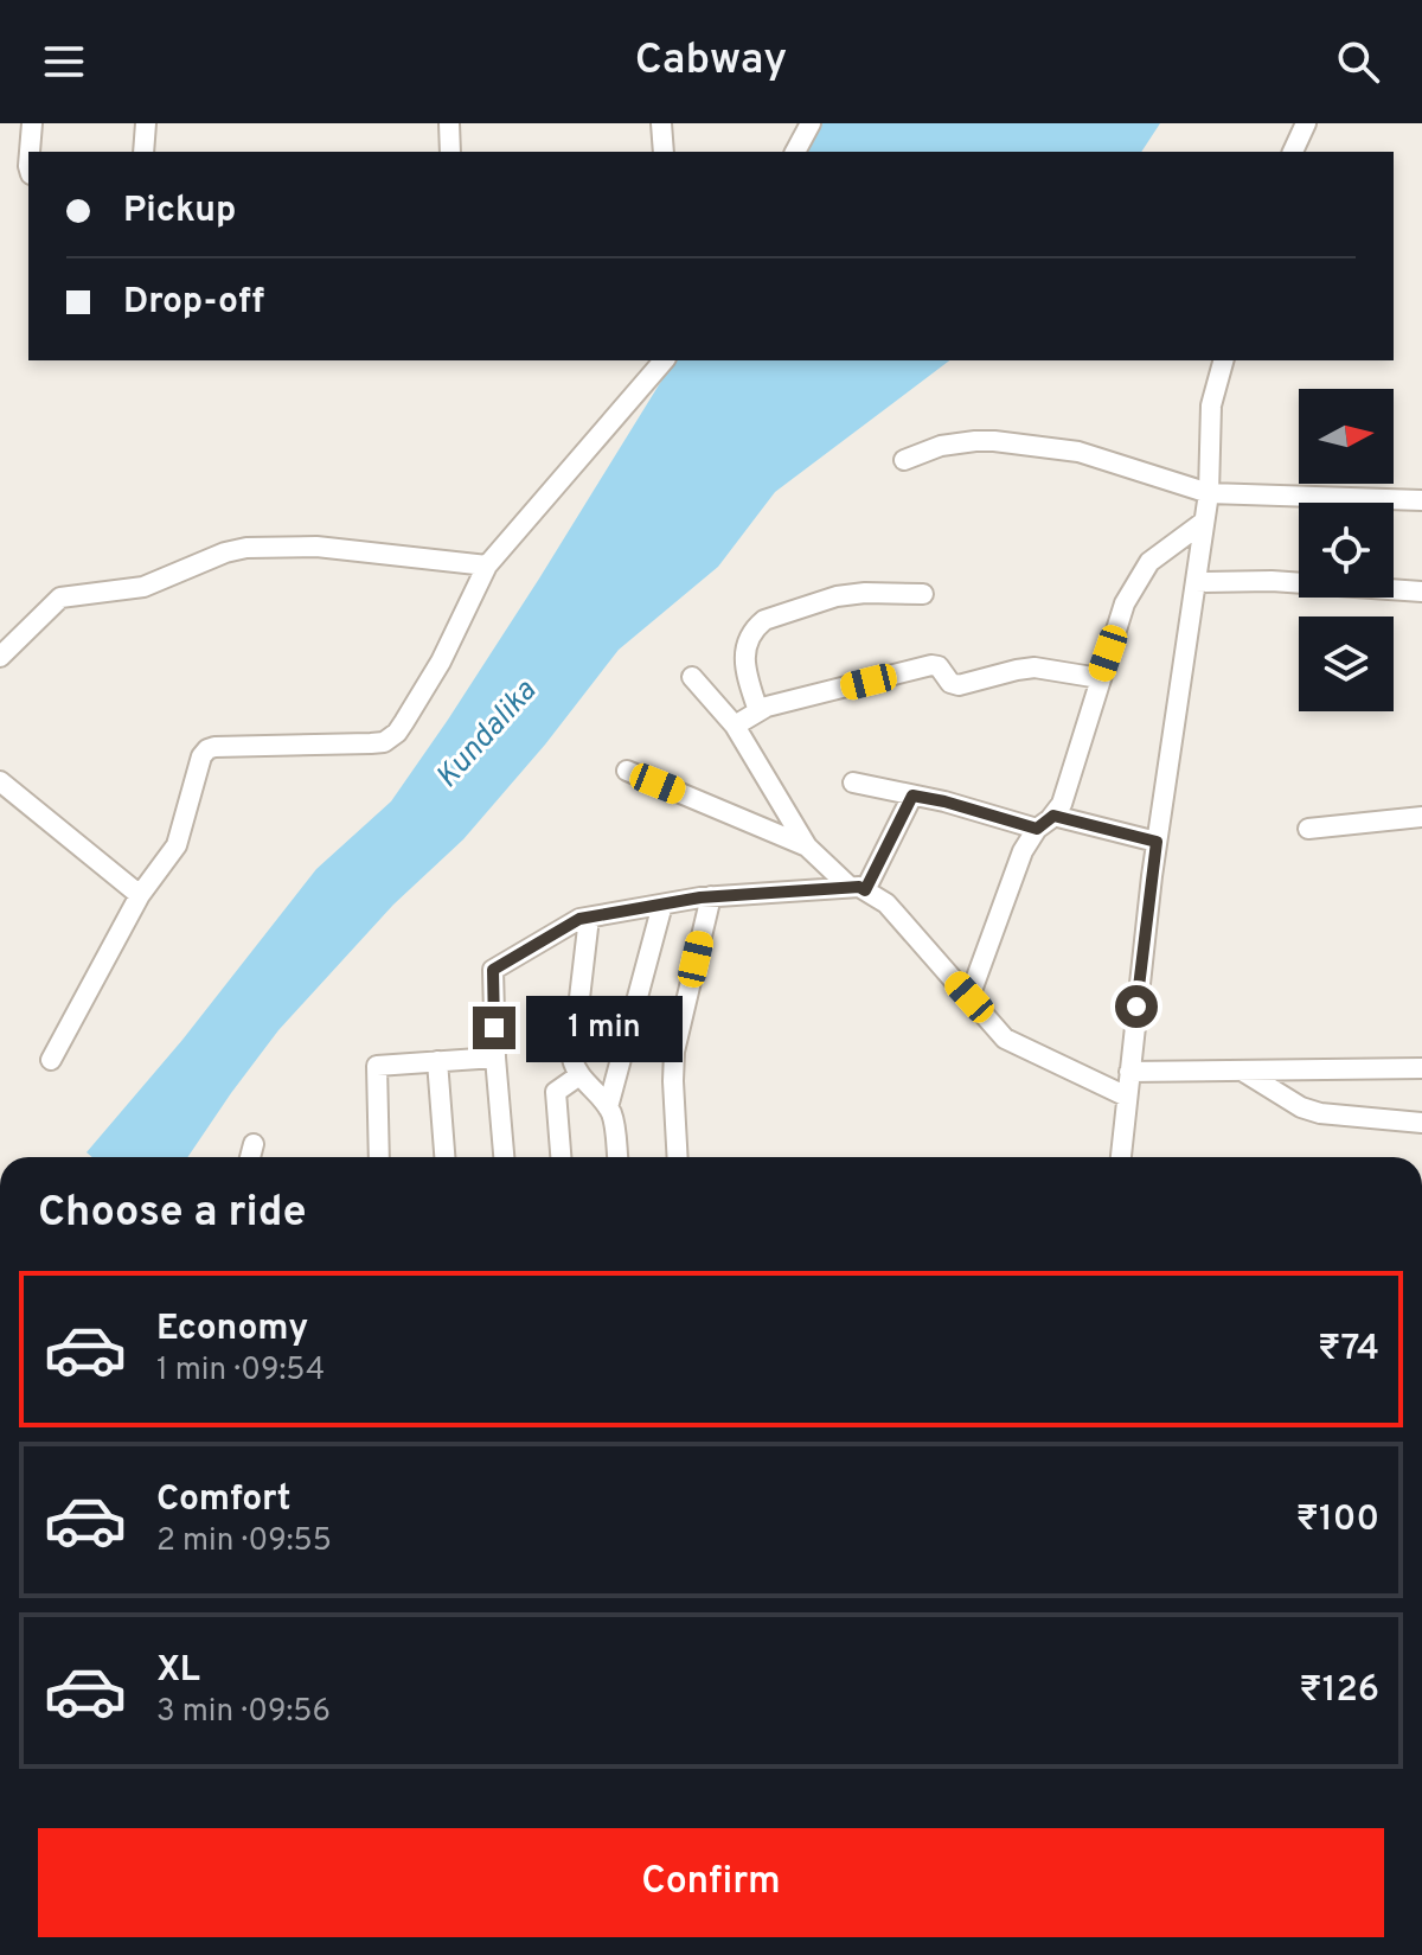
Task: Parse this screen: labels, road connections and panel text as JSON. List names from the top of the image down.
{
  "water": ["Kundalika"],
  "north": "right",
  "page": {
    "header": "Cabway",
    "banner": ["Pickup", "Drop-off"],
    "bubble": "1 min",
    "heading": "Choose a ride",
    "list": [
      {
        "name": "Economy",
        "note": "1 min · 09:54",
        "value": "₹74"
      },
      {
        "name": "Comfort",
        "note": "2 min · 09:55",
        "value": "₹100"
      },
      {
        "name": "XL",
        "note": "3 min · 09:56",
        "value": "₹126"
      }
    ],
    "buttons": "Confirm"
  }
}
